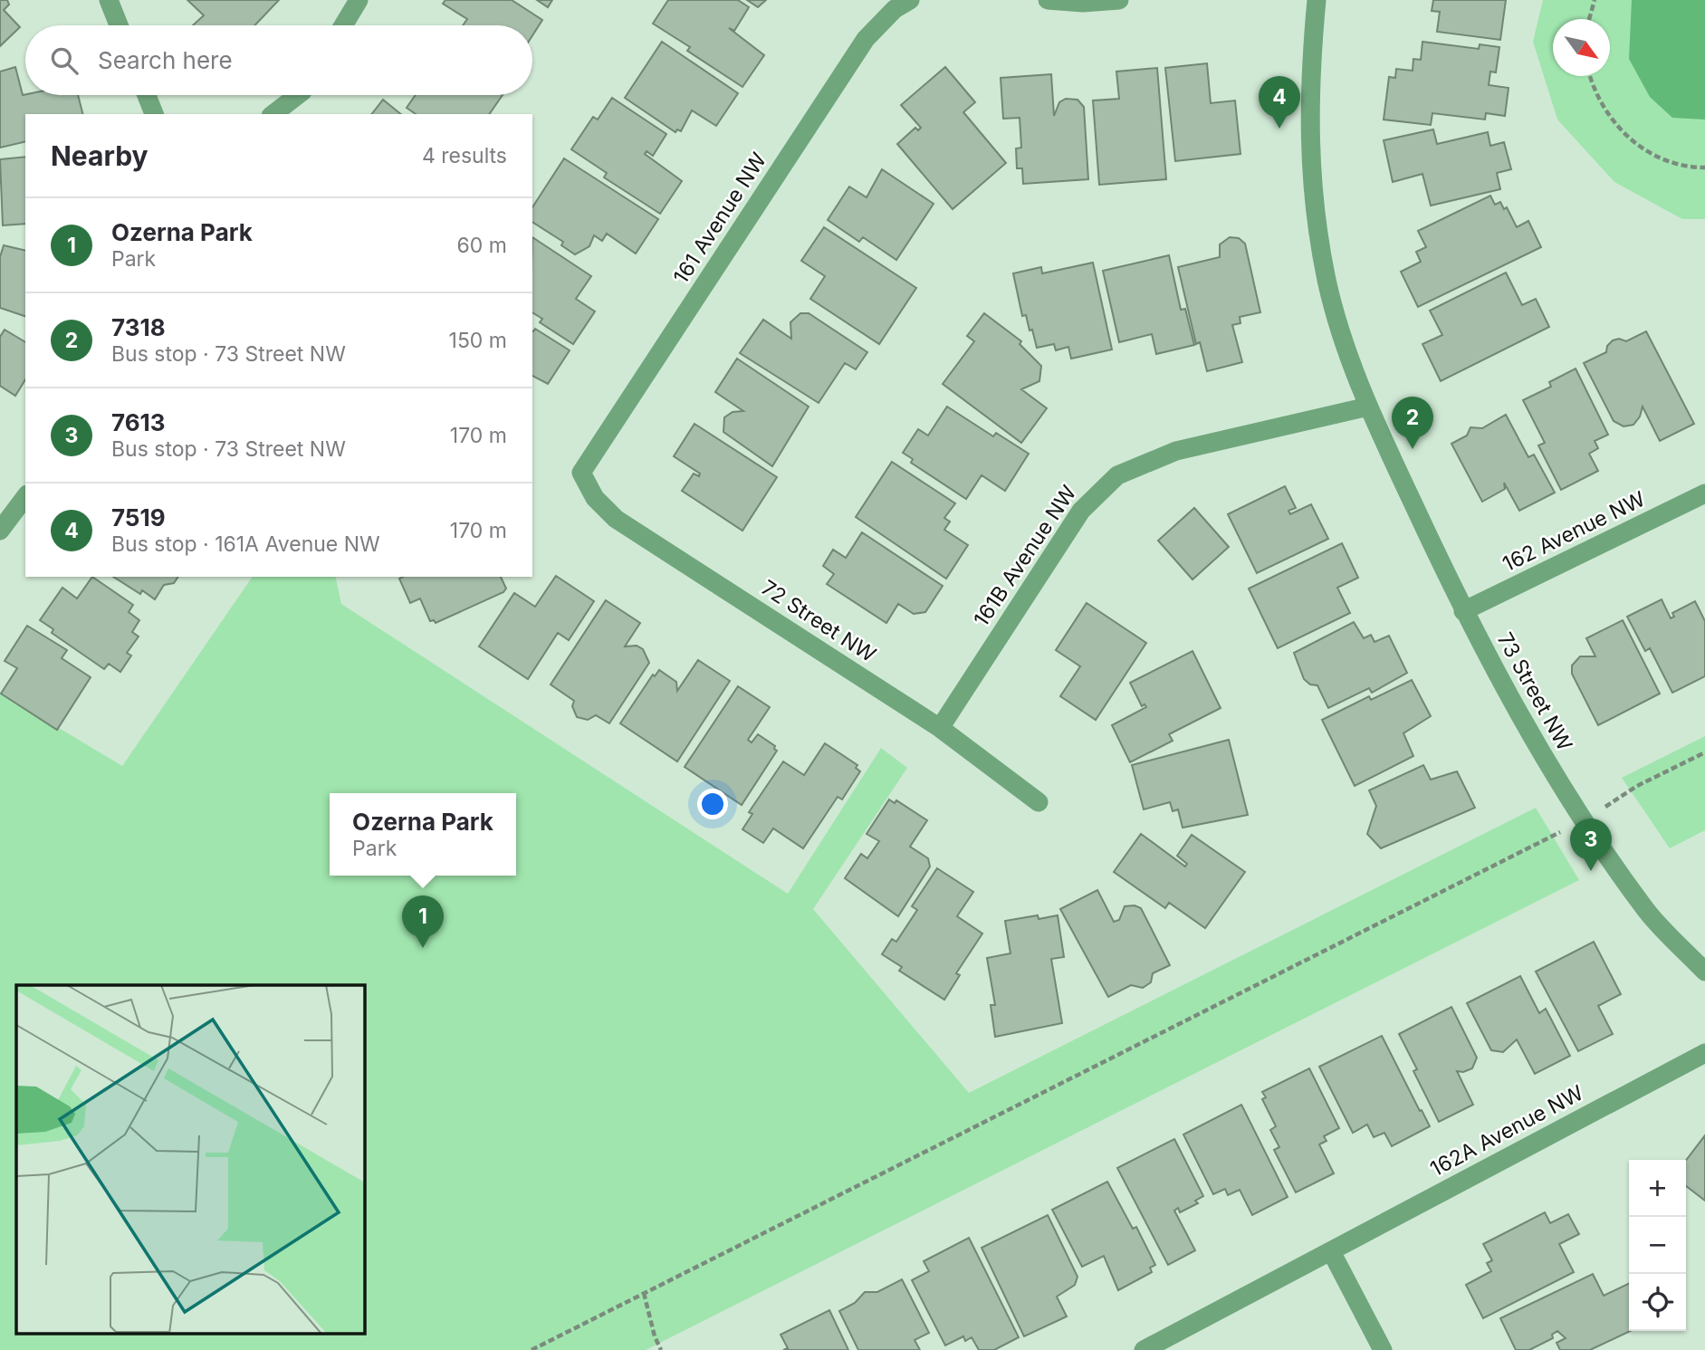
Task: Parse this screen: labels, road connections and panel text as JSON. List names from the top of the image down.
{
  "streets": {
    "street": [
      "161 Avenue NW",
      "162 Avenue NW",
      "161B Avenue NW",
      "72 Street NW",
      "73 Street NW",
      "162A Avenue NW"
    ]
  },
  "crossings": [
    ["161 Avenue NW", "72 Street NW"],
    ["162 Avenue NW", "73 Street NW"],
    ["161B Avenue NW", "72 Street NW"],
    ["161B Avenue NW", "73 Street NW"]
  ],
  "north": "bottom right",
  "page": {
    "search": "Search here",
    "pins": [
      "4",
      "2",
      "3",
      "1"
    ],
    "heading": ["Nearby", "4 results"],
    "list": [
      {
        "mark": "1",
        "name": "Ozerna Park",
        "note": "Park",
        "value": "60 m"
      },
      {
        "mark": "2",
        "name": "7318",
        "note": "Bus stop · 73 Street NW",
        "value": "150 m"
      },
      {
        "mark": "3",
        "name": "7613",
        "note": "Bus stop · 73 Street NW",
        "value": "170 m"
      },
      {
        "mark": "4",
        "name": "7519",
        "note": "Bus stop · 161A Avenue NW",
        "value": "170 m"
      }
    ],
    "popup": ["Ozerna Park", "Park"],
    "map_buttons": ["+", "−"]
  }
}
